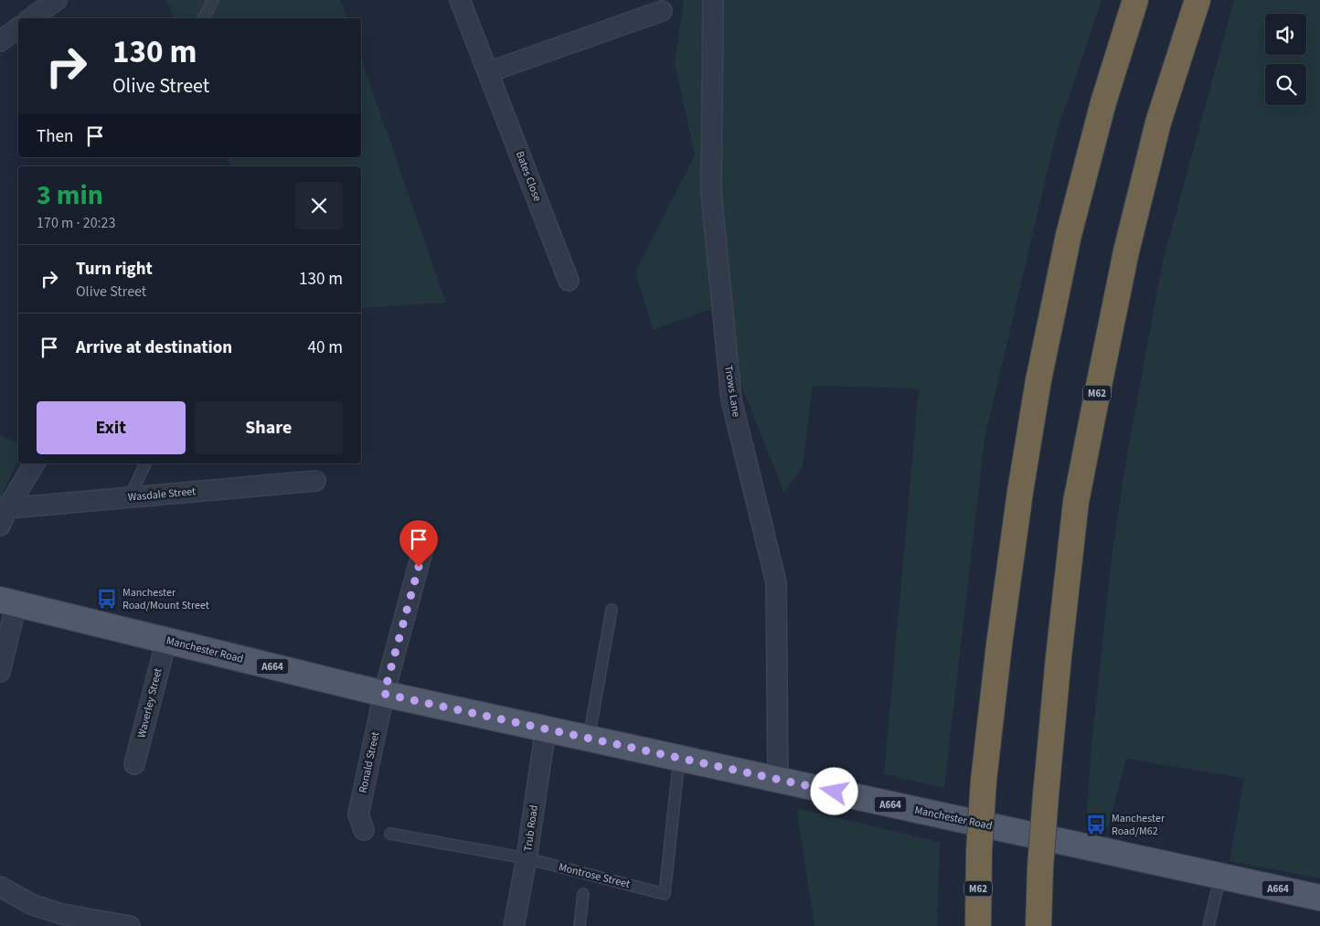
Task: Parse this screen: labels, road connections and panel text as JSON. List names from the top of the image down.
{
  "streets": {
    "highway": ["M62"],
    "main road": ["Manchester Road", "A664"],
    "street": [
      "Bates Close",
      "Trows Lane",
      "Wasdale Street",
      "Waverley Street",
      "Ronald Street",
      "Trub Road"
    ],
    "lane": ["Montrose Street"]
  },
  "crossings": [
    ["Trows Lane", "Manchester Road"],
    ["Manchester Road", "Waverley Street"],
    ["Manchester Road", "Ronald Street"],
    ["Manchester Road", "Trub Road"],
    ["Manchester Road", "Montrose Street"],
    ["Trub Road", "Montrose Street"]
  ],
  "places": {
    "bus stop": ["Manchester Road/Mount Street", "Manchester Road/M62"]
  },
  "page": {
    "turn": ["130 m", "Olive Street"],
    "then": "Then",
    "heading": ["3 min", "170 m · 20:23"],
    "list": [
      {
        "name": "Turn right",
        "note": "Olive Street",
        "value": "130 m"
      },
      {
        "name": "Arrive at destination",
        "value": "40 m"
      }
    ],
    "buttons": ["Exit", "Share"]
  }
}
